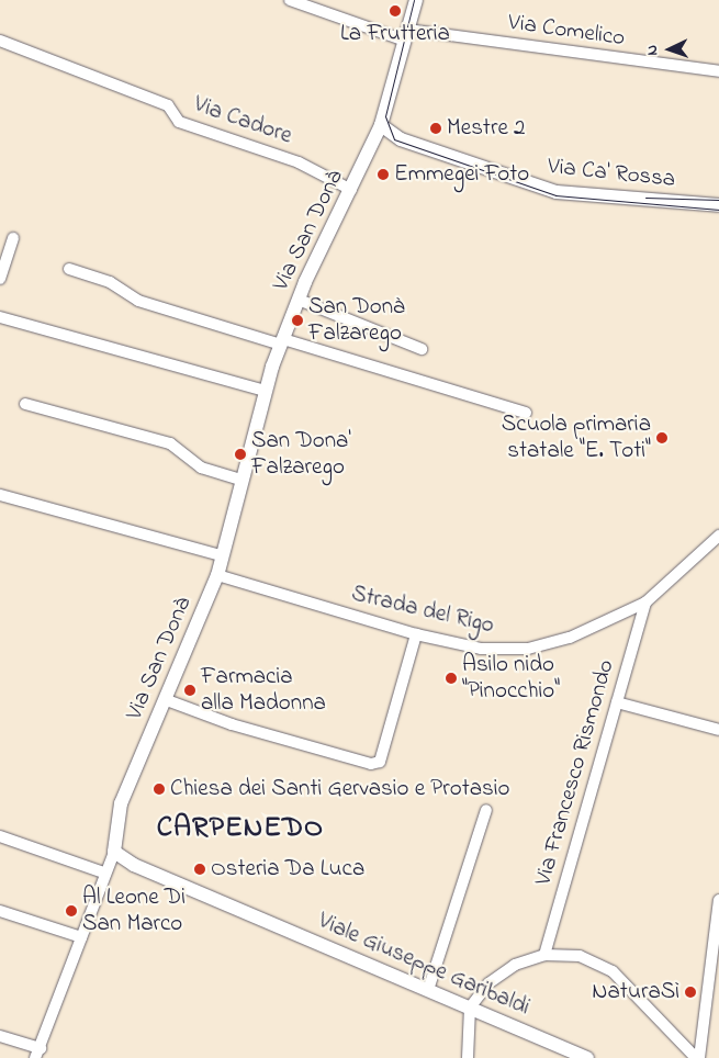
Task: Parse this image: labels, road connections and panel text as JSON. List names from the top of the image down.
{
  "streets": {
    "street": [
      "Via Comelico",
      "Via Cadore",
      "Via Ca' Rossa",
      "Via San Donà",
      "Strada del Rigo",
      "Via Francesco Rismondo",
      "Viale Giuseppe Garibaldi"
    ]
  },
  "crossings": [
    ["Via Comelico", "Via San Donà"],
    ["Via Cadore", "Via San Donà"],
    ["Via Ca' Rossa", "Via San Donà"],
    ["Via San Donà", "Strada del Rigo"],
    ["Via San Donà", "Viale Giuseppe Garibaldi"],
    ["Strada del Rigo", "Via Francesco Rismondo"]
  ],
  "districts": ["CARPENEDO"],
  "places": [
    "La Frutteria",
    "Mestre 2",
    "Emmegei Foto",
    "San Donà Falzarego",
    "Scuola primaria statale \"E. Toti\"",
    "San Dona' Falzarego",
    "Asilo nido \"Pinocchio\"",
    "Farmacia alla Madonna",
    "Chiesa dei Santi Gervasio e Protasio",
    "Osteria Da Luca",
    "Al Leone Di San Marco",
    "NaturaSì"
  ],
  "north": "left"
}
